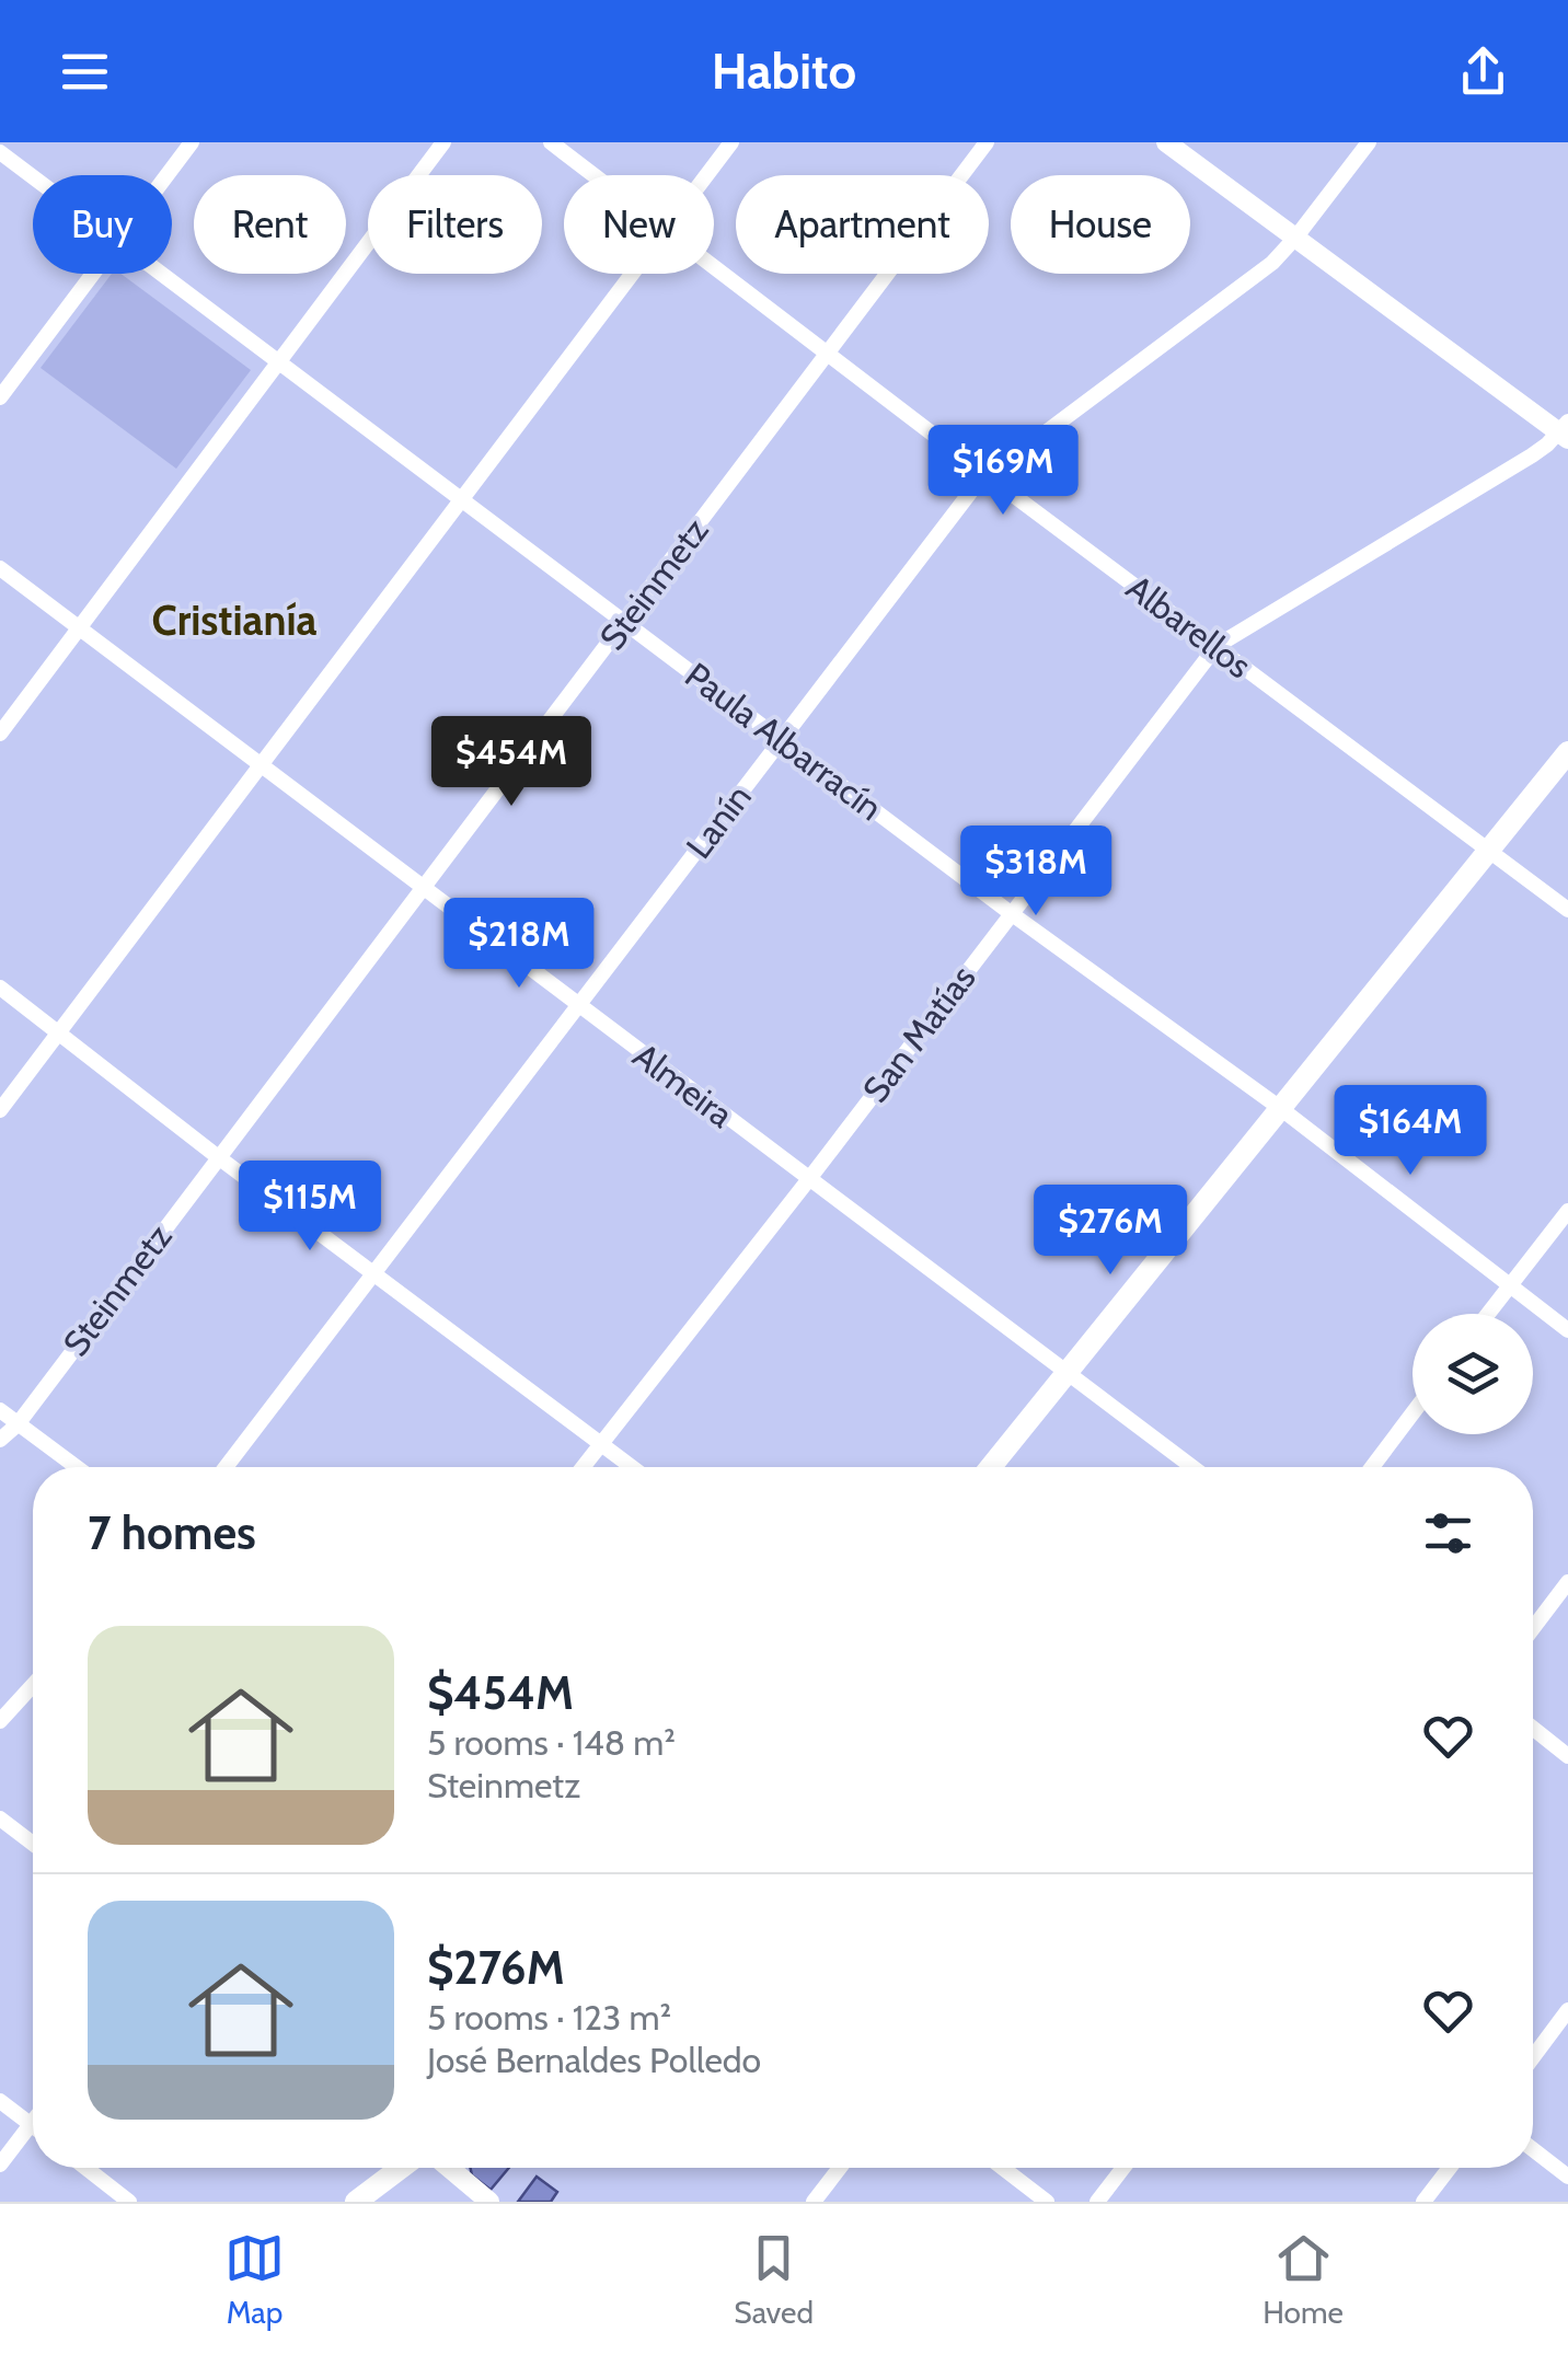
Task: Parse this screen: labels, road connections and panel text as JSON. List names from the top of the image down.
{
  "streets": {
    "street": [
      "Steinmetz",
      "Albarellos",
      "Paula Albarracín",
      "Lanín",
      "San Matías",
      "Almeira"
    ]
  },
  "crossings": [
    ["Steinmetz", "Albarellos"],
    ["Steinmetz", "Paula Albarracín"],
    ["Steinmetz", "Almeira"],
    ["Albarellos", "Lanín"],
    ["Albarellos", "San Matías"],
    ["Paula Albarracín", "Lanín"],
    ["Paula Albarracín", "San Matías"],
    ["Lanín", "Almeira"],
    ["San Matías", "Almeira"]
  ],
  "districts": ["Cristianía"],
  "page": {
    "header": "Habito",
    "chip": [
      "Buy",
      "Rent",
      "Filters",
      "New",
      "Apartment",
      "House"
    ],
    "price": [
      "$169M",
      "$454M",
      "$318M",
      "$218M",
      "$164M",
      "$115M",
      "$276M"
    ],
    "heading": "7 homes",
    "list": [
      {
        "name": "$454M",
        "note": "5 rooms · 148 m² · Steinmetz"
      },
      {
        "name": "$276M",
        "note": "5 rooms · 123 m² · José Bernaldes Polledo"
      }
    ],
    "tabs": ["Map", "Saved", "Home"]
  }
}
